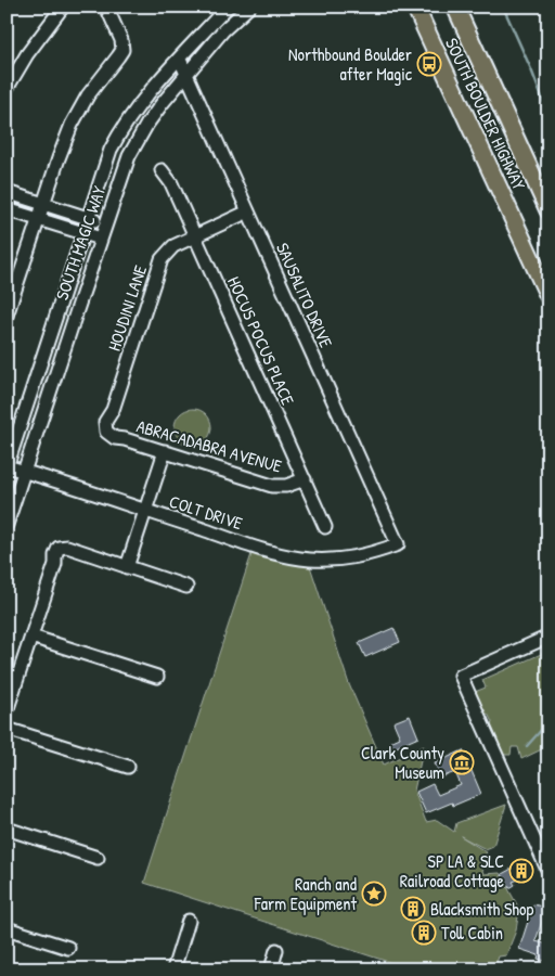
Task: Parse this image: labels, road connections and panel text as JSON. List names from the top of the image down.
{
  "streets": {
    "main road": ["SOUTH BOULDER HIGHWAY"],
    "street": [
      "SOUTH MAGIC WAY",
      "SAUSALITO DRIVE",
      "HOUDINI LANE",
      "HOCUS POCUS PLACE",
      "ABRACADABRA AVENUE",
      "COLT DRIVE"
    ]
  },
  "crossings": [
    ["SOUTH MAGIC WAY", "SAUSALITO DRIVE"],
    ["SOUTH MAGIC WAY", "COLT DRIVE"],
    ["SAUSALITO DRIVE", "HOUDINI LANE"],
    ["SAUSALITO DRIVE", "COLT DRIVE"],
    ["HOUDINI LANE", "HOCUS POCUS PLACE"],
    ["HOUDINI LANE", "ABRACADABRA AVENUE"],
    ["HOCUS POCUS PLACE", "ABRACADABRA AVENUE"]
  ],
  "places": {
    "bus stop": ["Northbound Boulder after Magic"],
    "museum": ["Clark County Museum"],
    "building": ["SP LA & SLC Railroad Cottage", "Blacksmith Shop", "Toll Cabin"],
    "place": ["Ranch and Farm Equipment"]
  }
}
